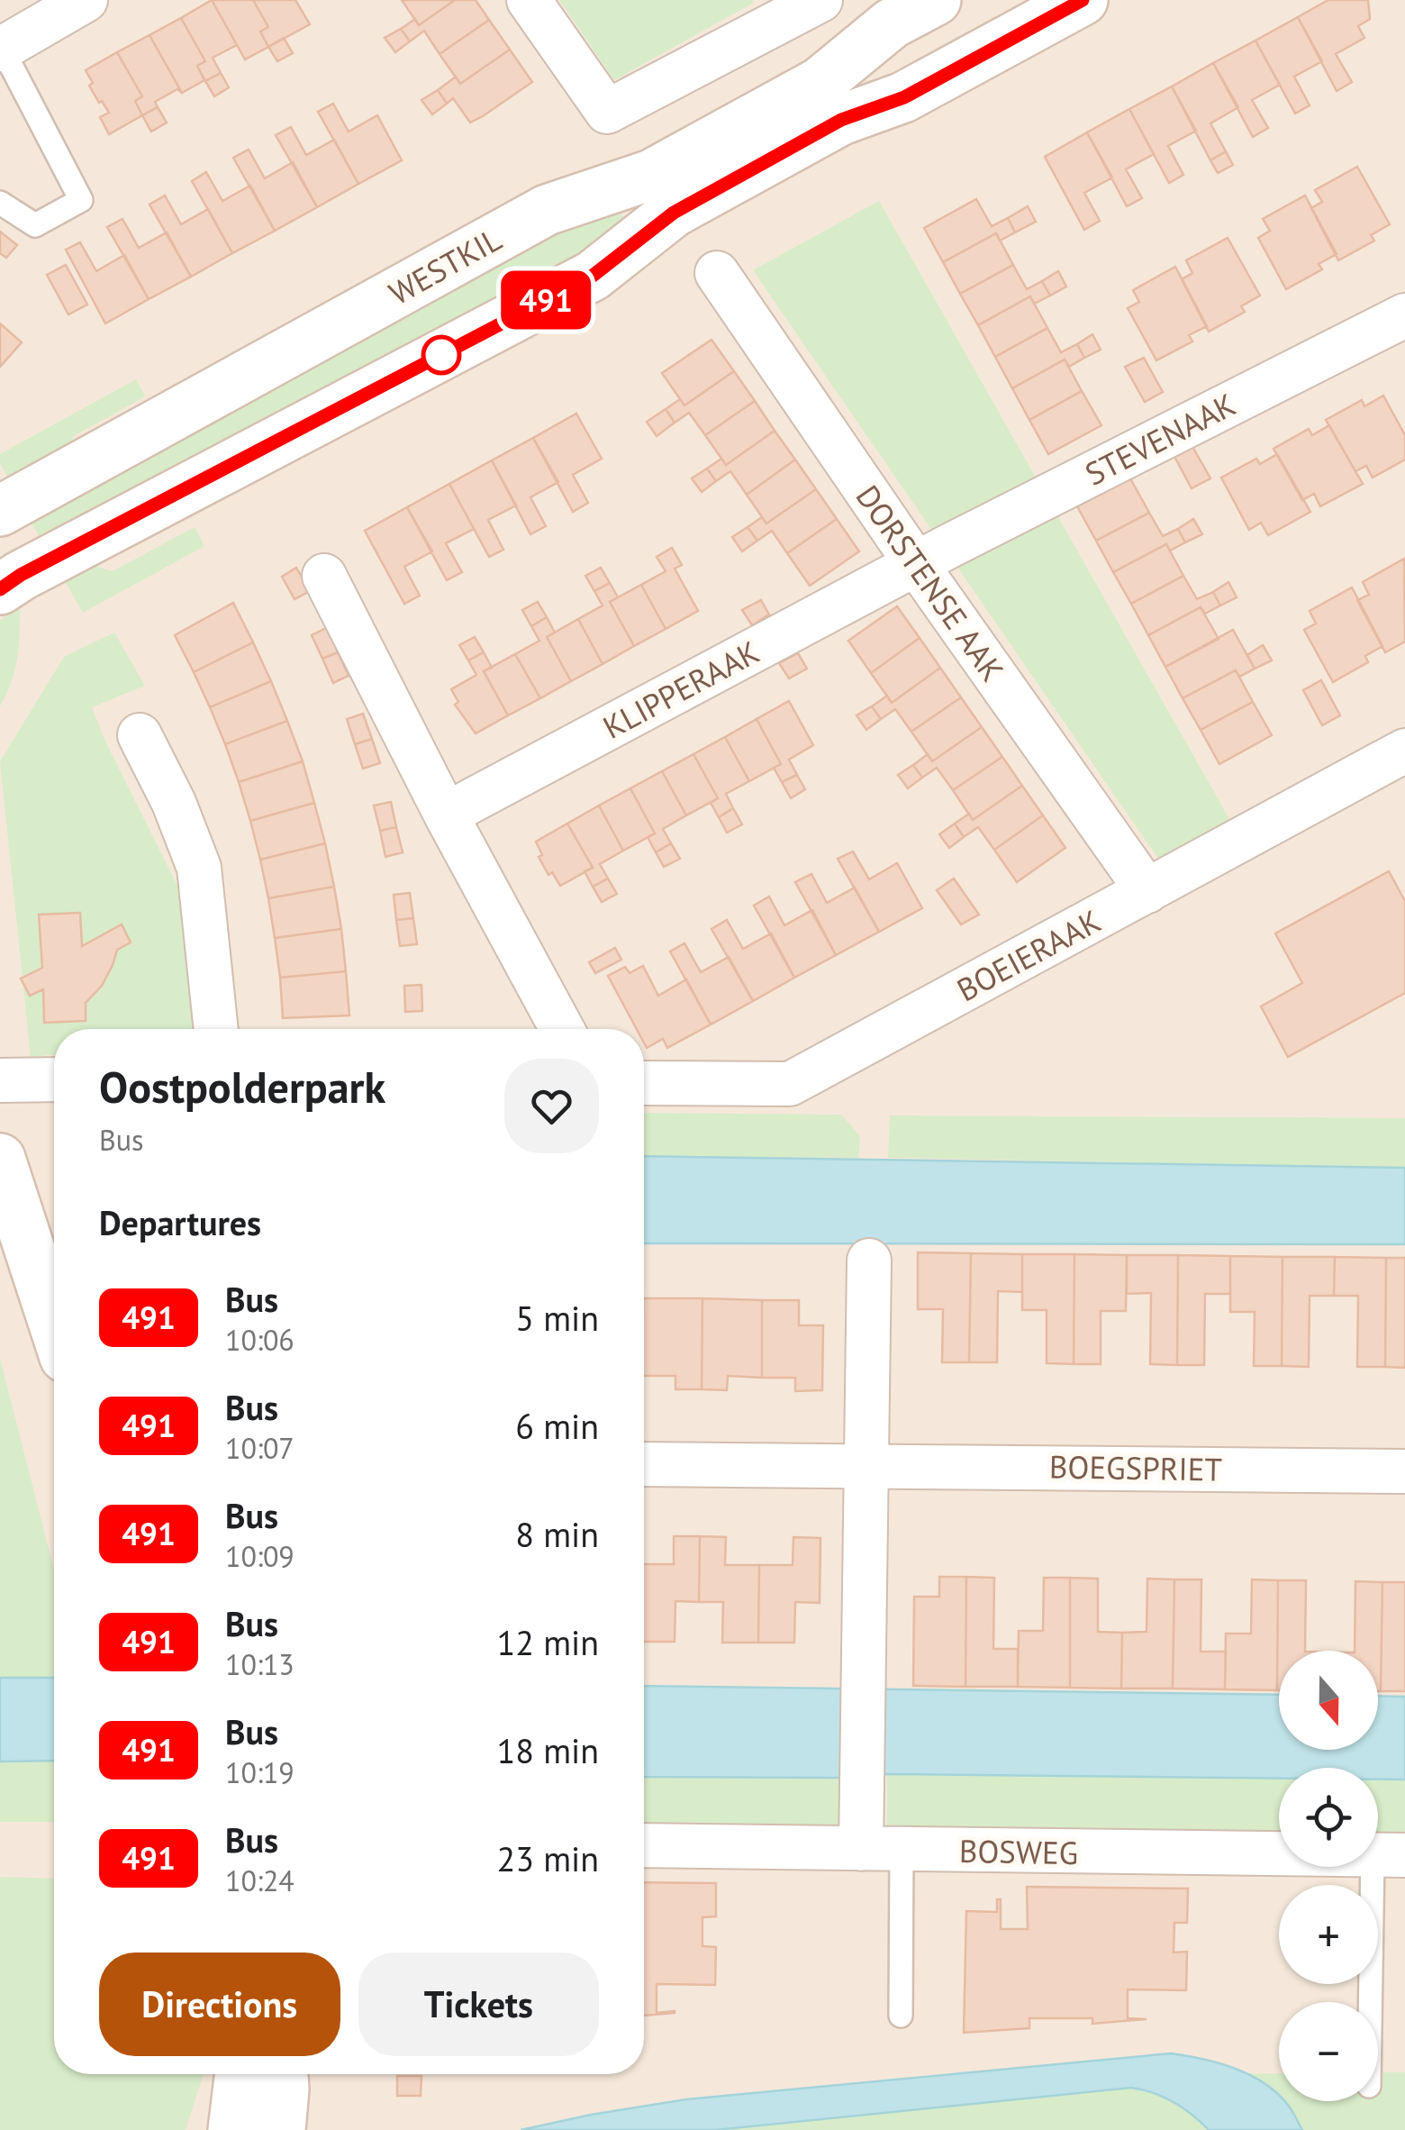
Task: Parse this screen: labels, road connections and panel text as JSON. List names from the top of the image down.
{
  "streets": {
    "street": [
      "WESTKIL",
      "STEVENAAK",
      "DORSTENSE AAK",
      "KLIPPERAAK",
      "BOEIERAAK",
      "BOEGSPRIET",
      "BOSWEG"
    ]
  },
  "crossings": [
    ["STEVENAAK", "DORSTENSE AAK"],
    ["STEVENAAK", "KLIPPERAAK"],
    ["DORSTENSE AAK", "KLIPPERAAK"],
    ["DORSTENSE AAK", "BOEIERAAK"]
  ],
  "lines": ["bus line 491"],
  "north": "bottom",
  "page": {
    "on_map": "491",
    "heading": [
      ["Oostpolderpark", "Bus"],
      "Departures"
    ],
    "list": [
      {
        "mark": "491",
        "name": "Bus",
        "note": "10:06",
        "value": "5 min"
      },
      {
        "mark": "491",
        "name": "Bus",
        "note": "10:07",
        "value": "6 min"
      },
      {
        "mark": "491",
        "name": "Bus",
        "note": "10:09",
        "value": "8 min"
      },
      {
        "mark": "491",
        "name": "Bus",
        "note": "10:13",
        "value": "12 min"
      },
      {
        "mark": "491",
        "name": "Bus",
        "note": "10:19",
        "value": "18 min"
      },
      {
        "mark": "491",
        "name": "Bus",
        "note": "10:24",
        "value": "23 min"
      }
    ],
    "map_buttons": ["+", "−"],
    "buttons": ["Directions", "Tickets"]
  }
}
